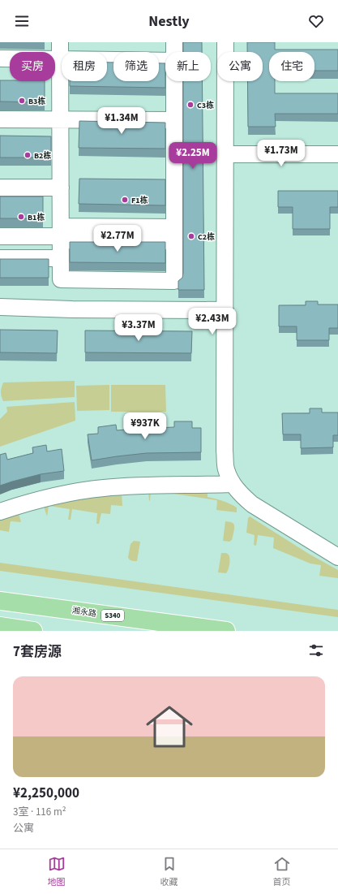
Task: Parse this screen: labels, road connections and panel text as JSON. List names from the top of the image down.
{
  "streets": {
    "main road": ["湘永路", "S340"]
  },
  "places": [
    "B3栋",
    "C3栋",
    "B2栋",
    "F1栋",
    "B1栋",
    "C2栋"
  ],
  "page": {
    "header": "Nestly",
    "chip": [
      "买房",
      "租房",
      "筛选",
      "新上",
      "公寓",
      "住宅"
    ],
    "price": [
      "¥1.34M",
      "¥1.73M",
      "¥2.25M",
      "¥2.77M",
      "¥2.43M",
      "¥3.37M",
      "¥937K"
    ],
    "heading": "7套房源",
    "list": [
      {
        "name": "¥2,250,000",
        "note": "3室 · 116 m² · 公寓"
      }
    ],
    "tabs": ["地图", "收藏", "首页"]
  }
}
